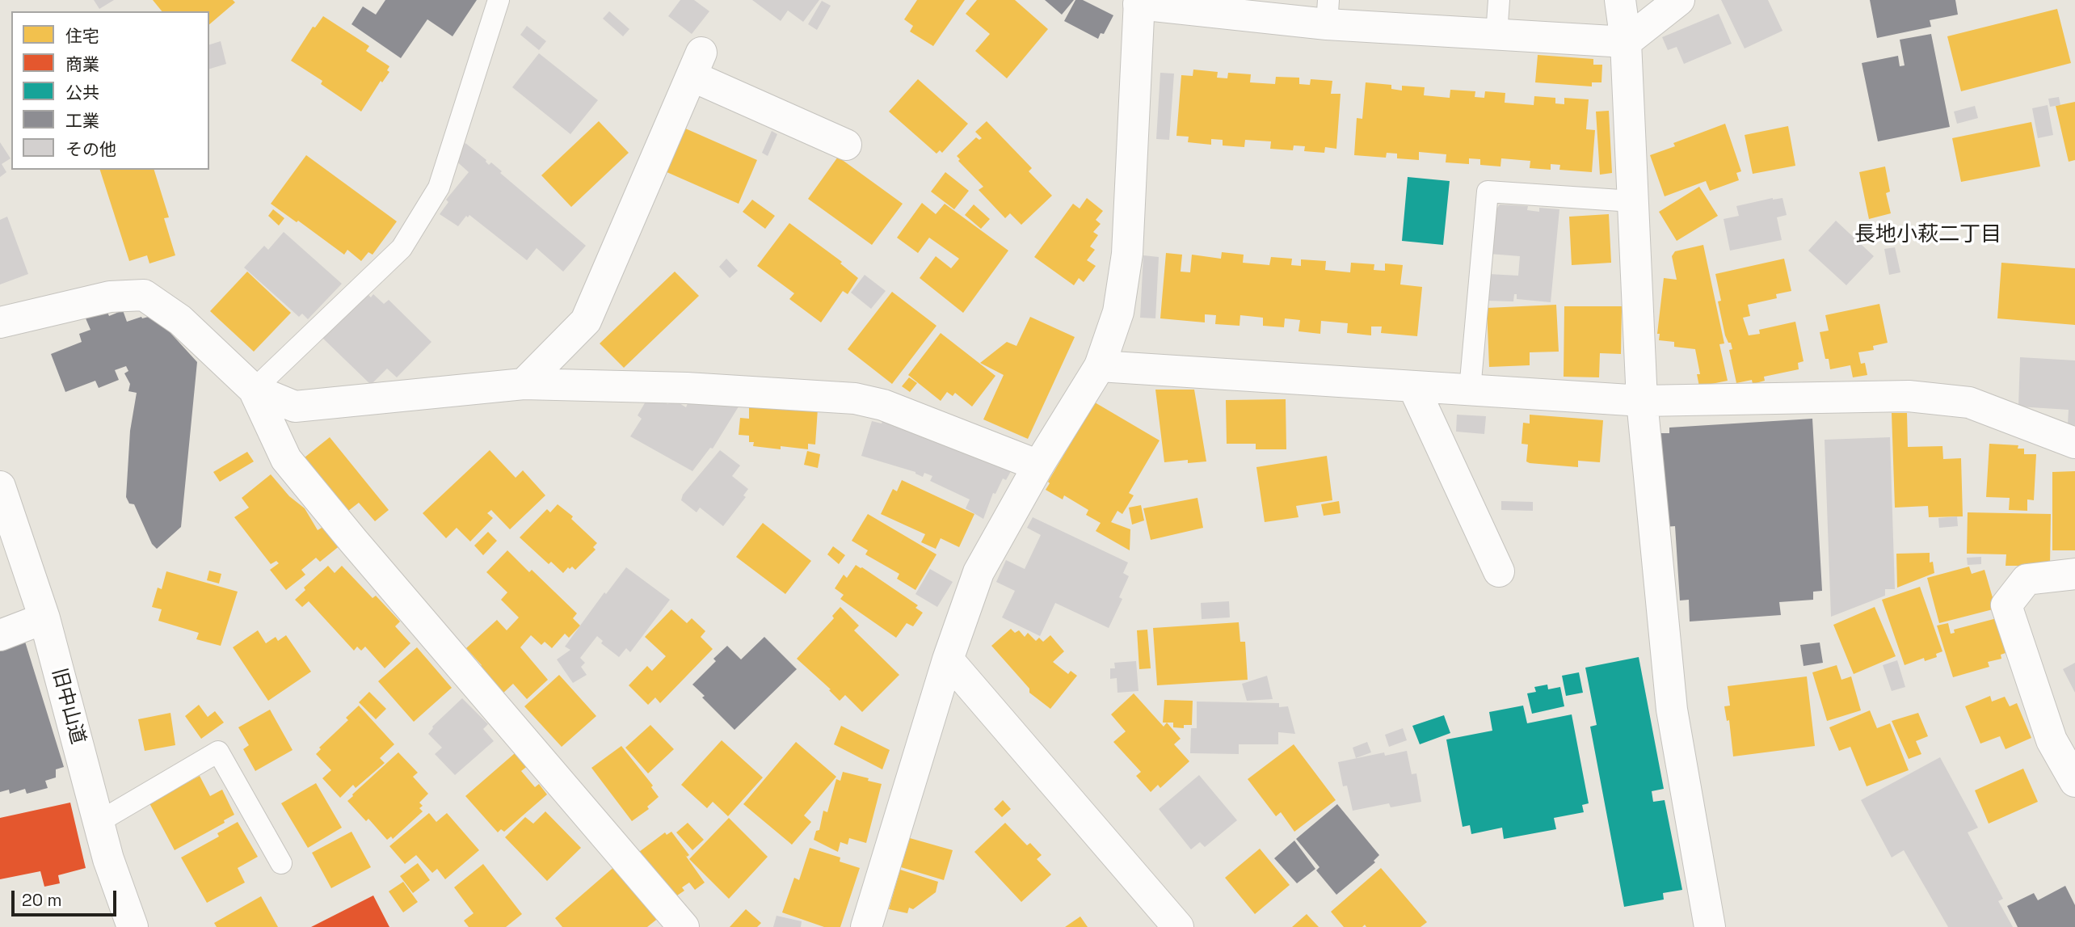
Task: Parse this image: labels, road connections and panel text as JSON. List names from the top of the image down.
{
  "streets": {
    "street": ["旧中山道"]
  },
  "districts": ["長地小萩二丁目"],
  "legend": [
    "住宅",
    "商業",
    "公共",
    "工業",
    "その他"
  ],
  "scale_bar": "20 m"
}
